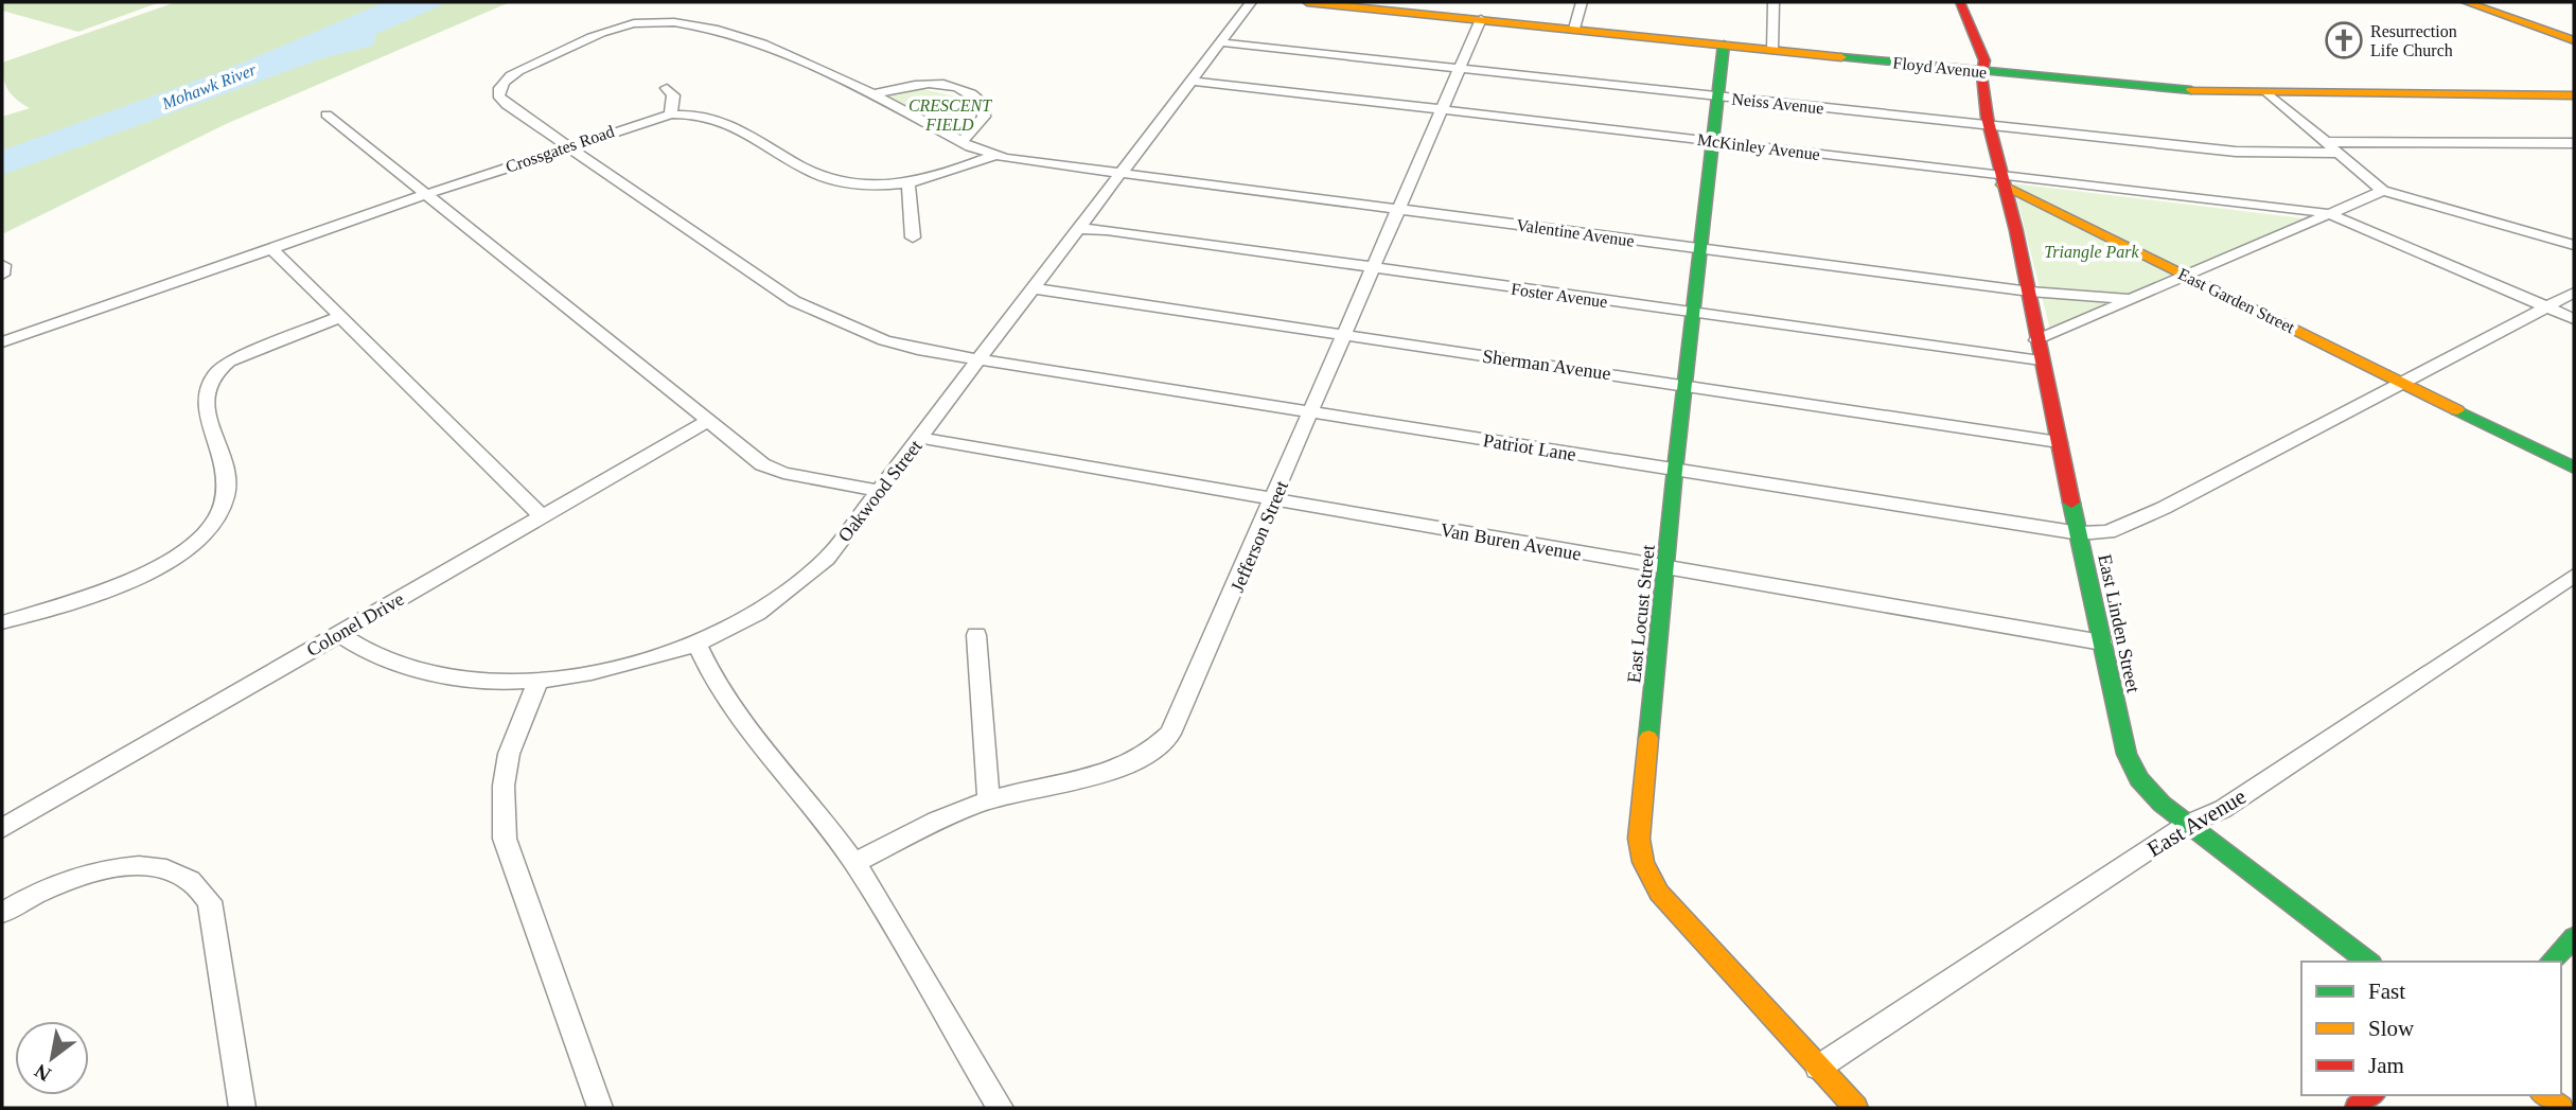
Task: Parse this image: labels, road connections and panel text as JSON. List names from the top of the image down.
{
  "streets": {
    "street": [
      "Floyd Avenue",
      "Neiss Avenue",
      "McKinley Avenue",
      "Crossgates Road",
      "Valentine Avenue",
      "Foster Avenue",
      "East Garden Street",
      "Sherman Avenue",
      "Patriot Lane",
      "Oakwood Street",
      "Jefferson Street",
      "Van Buren Avenue",
      "East Locust Street",
      "East Linden Street",
      "Colonel Drive",
      "East Avenue"
    ]
  },
  "crossings": [
    ["Floyd Avenue", "Jefferson Street"],
    ["Floyd Avenue", "East Locust Street"],
    ["Neiss Avenue", "Oakwood Street"],
    ["Neiss Avenue", "Jefferson Street"],
    ["Neiss Avenue", "East Locust Street"],
    ["McKinley Avenue", "East Garden Street"],
    ["McKinley Avenue", "Oakwood Street"],
    ["McKinley Avenue", "Jefferson Street"],
    ["McKinley Avenue", "East Locust Street"],
    ["McKinley Avenue", "East Linden Street"],
    ["Crossgates Road", "Valentine Avenue"],
    ["Crossgates Road", "Patriot Lane"],
    ["Crossgates Road", "Oakwood Street"],
    ["Valentine Avenue", "Oakwood Street"],
    ["Valentine Avenue", "Jefferson Street"],
    ["Valentine Avenue", "East Locust Street"],
    ["Valentine Avenue", "East Linden Street"],
    ["Foster Avenue", "Oakwood Street"],
    ["Foster Avenue", "Jefferson Street"],
    ["Foster Avenue", "East Locust Street"],
    ["Foster Avenue", "East Linden Street"],
    ["East Garden Street", "Patriot Lane"],
    ["East Garden Street", "East Linden Street"],
    ["Sherman Avenue", "Oakwood Street"],
    ["Sherman Avenue", "Jefferson Street"],
    ["Sherman Avenue", "East Locust Street"],
    ["Sherman Avenue", "East Linden Street"],
    ["Patriot Lane", "Oakwood Street"],
    ["Patriot Lane", "Jefferson Street"],
    ["Patriot Lane", "East Locust Street"],
    ["Patriot Lane", "East Linden Street"],
    ["Oakwood Street", "Van Buren Avenue"],
    ["Oakwood Street", "Colonel Drive"],
    ["Jefferson Street", "Van Buren Avenue"],
    ["Van Buren Avenue", "East Locust Street"],
    ["Van Buren Avenue", "East Linden Street"],
    ["East Locust Street", "East Avenue"],
    ["East Linden Street", "East Avenue"]
  ],
  "water": ["Mohawk River"],
  "parks": ["CRESCENT FIELD", "Triangle Park"],
  "places": {
    "church": ["Resurrection Life Church"]
  },
  "legend": ["Fast", "Slow", "Jam"],
  "north": "bottom left"
}
